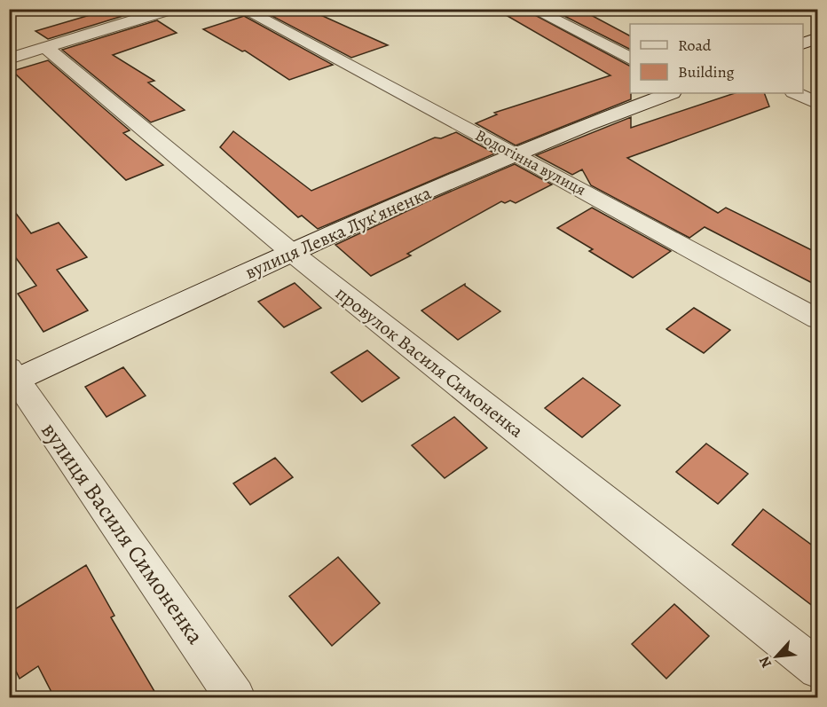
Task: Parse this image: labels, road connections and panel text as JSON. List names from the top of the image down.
{
  "streets": {
    "street": [
      "Водогінна вулиця",
      "вулиця Левка Лукʼяненка",
      "провулок Василя Симоненка",
      "вулиця Василя Симоненка"
    ]
  },
  "crossings": [
    ["Водогінна вулиця", "вулиця Левка Лукʼяненка"],
    ["вулиця Левка Лукʼяненка", "провулок Василя Симоненка"],
    ["вулиця Левка Лукʼяненка", "вулиця Василя Симоненка"]
  ],
  "legend": ["Road", "Building"],
  "north": "bottom left"
}
